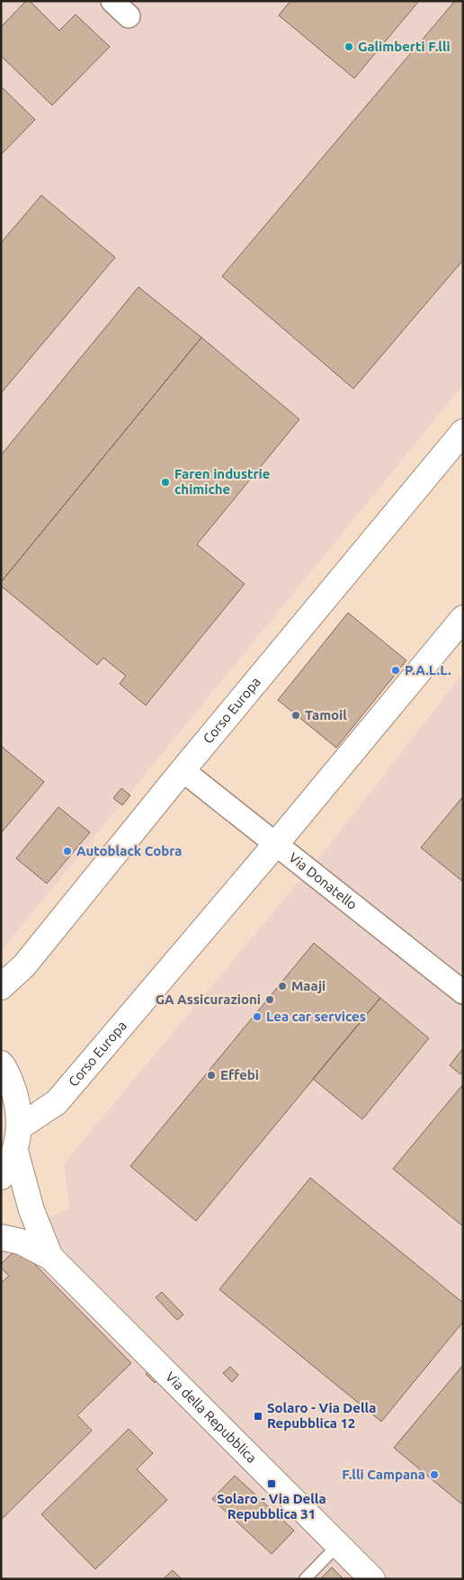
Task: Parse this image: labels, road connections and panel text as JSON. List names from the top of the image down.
{
  "streets": {
    "street": ["Corso Europa", "Via Donatello", "Via della Repubblica"]
  },
  "crossings": [
    ["Corso Europa", "Via Donatello"],
    ["Corso Europa", "Via della Repubblica"]
  ],
  "places": {
    "other": [
      "Galimberti F.lli",
      "Faren industrie chimiche",
      "P.A.L.L.",
      "Tamoil",
      "Autoblack Cobra",
      "Maaji",
      "GA Assicurazioni",
      "Lea car services",
      "Effebi",
      "F.lli Campana"
    ],
    "transit": ["Solaro - Via Della Repubblica 12", "Solaro - Via Della Repubblica 31"]
  }
}
